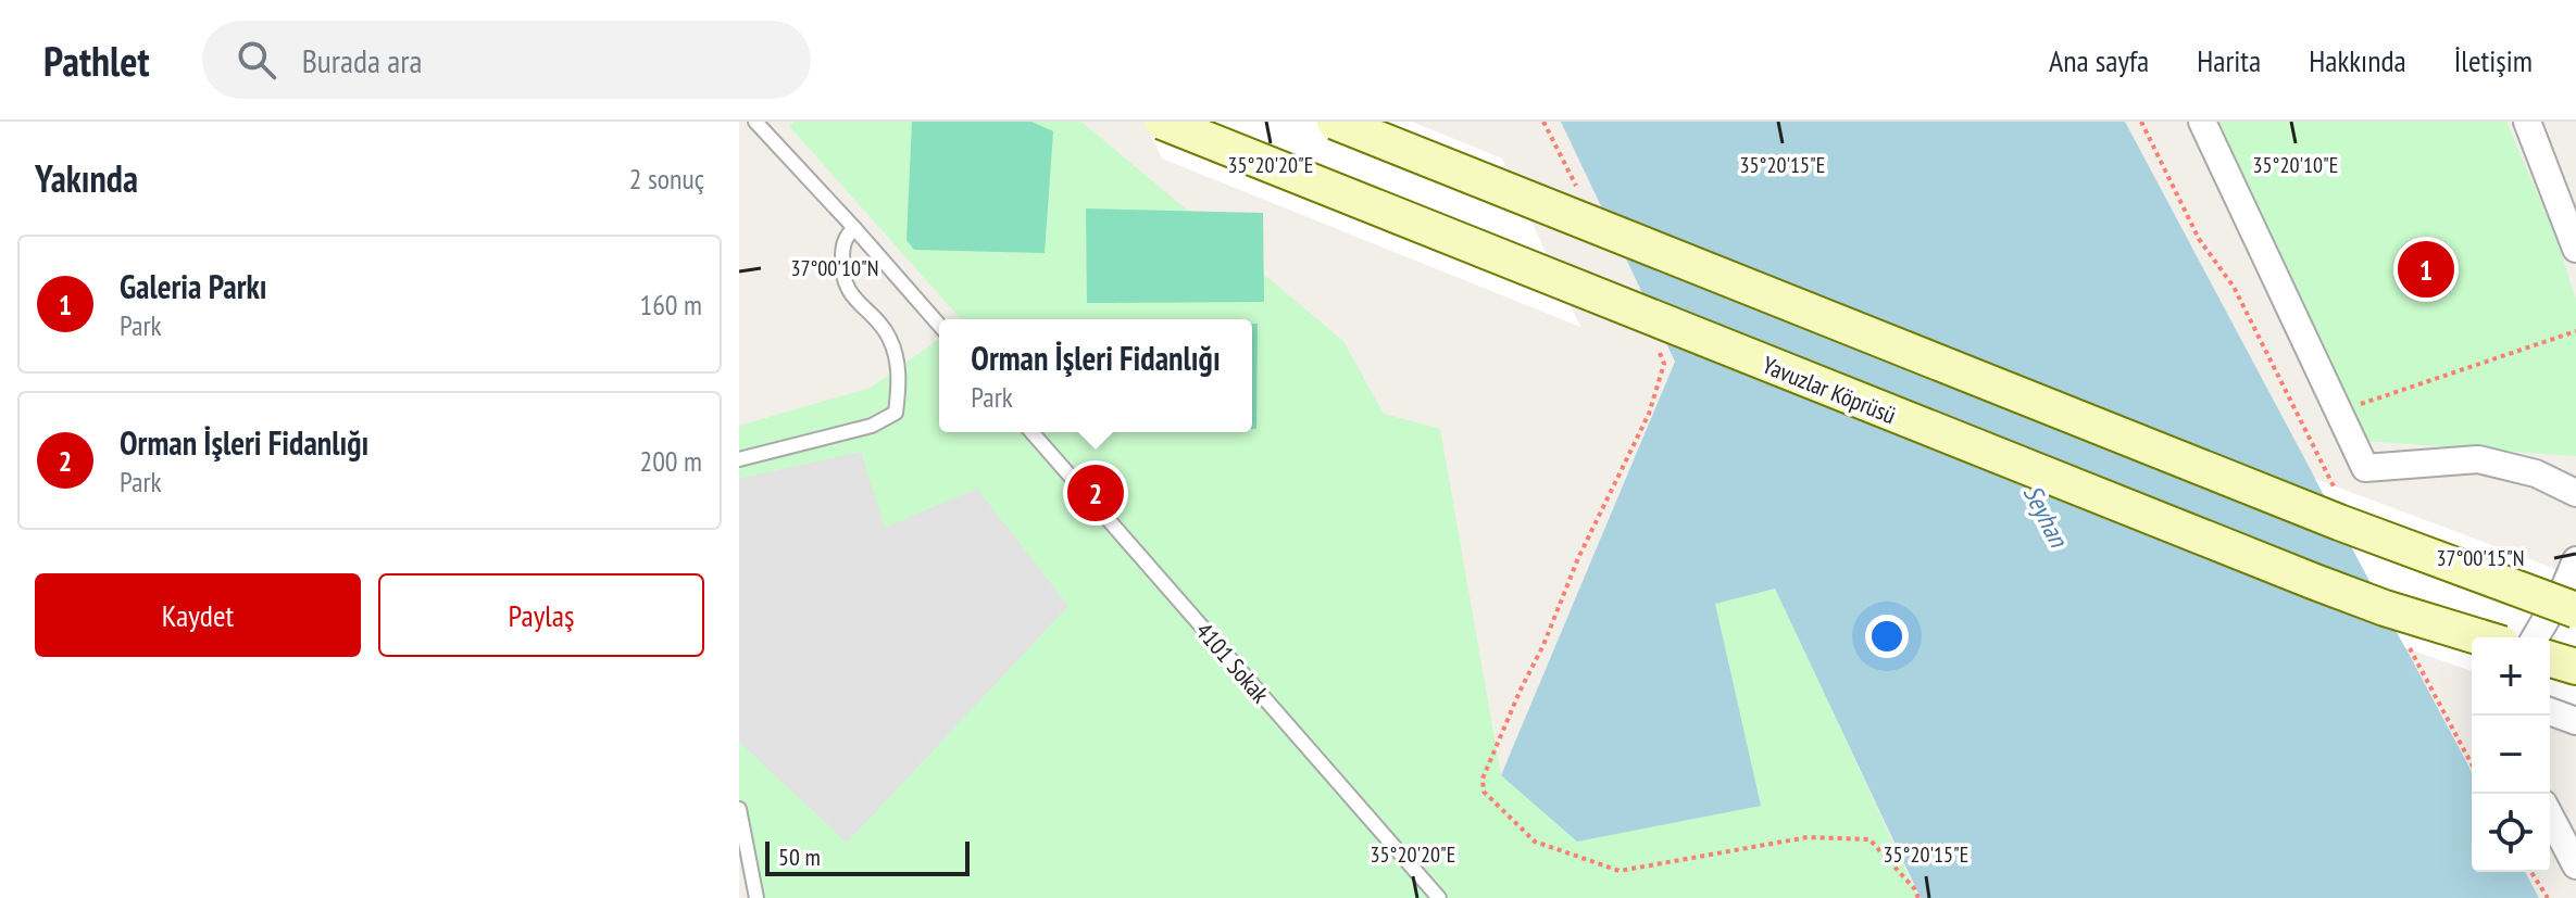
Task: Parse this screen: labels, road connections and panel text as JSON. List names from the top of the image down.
{
  "streets": {
    "main road": ["Yavuzlar Köprüsü"],
    "lane": ["4101 Sokak"]
  },
  "water": ["Seyhan"],
  "scale_bar": "50 m",
  "page": {
    "header": "Pathlet",
    "search": "Burada ara",
    "nav": [
      "Ana sayfa",
      "Harita",
      "Hakkında",
      "İletişim"
    ],
    "heading": ["Yakında", "2 sonuç"],
    "list": [
      {
        "mark": "1",
        "name": "Galeria Parkı",
        "note": "Park",
        "value": "160 m"
      },
      {
        "mark": "2",
        "name": "Orman İşleri Fidanlığı",
        "note": "Park",
        "value": "200 m"
      }
    ],
    "pins": ["1", "2"],
    "popup": ["Orman İşleri Fidanlığı", "Park"],
    "buttons": ["Kaydet", "Paylaş"],
    "map_buttons": ["+", "−"],
    "scale": "50 m"
  },
  "coordinates": [
    "35°20'20\"E",
    "35°20'15\"E",
    "35°20'10\"E",
    "37°00'10\"N",
    "37°00'15\"N"
  ]
}
